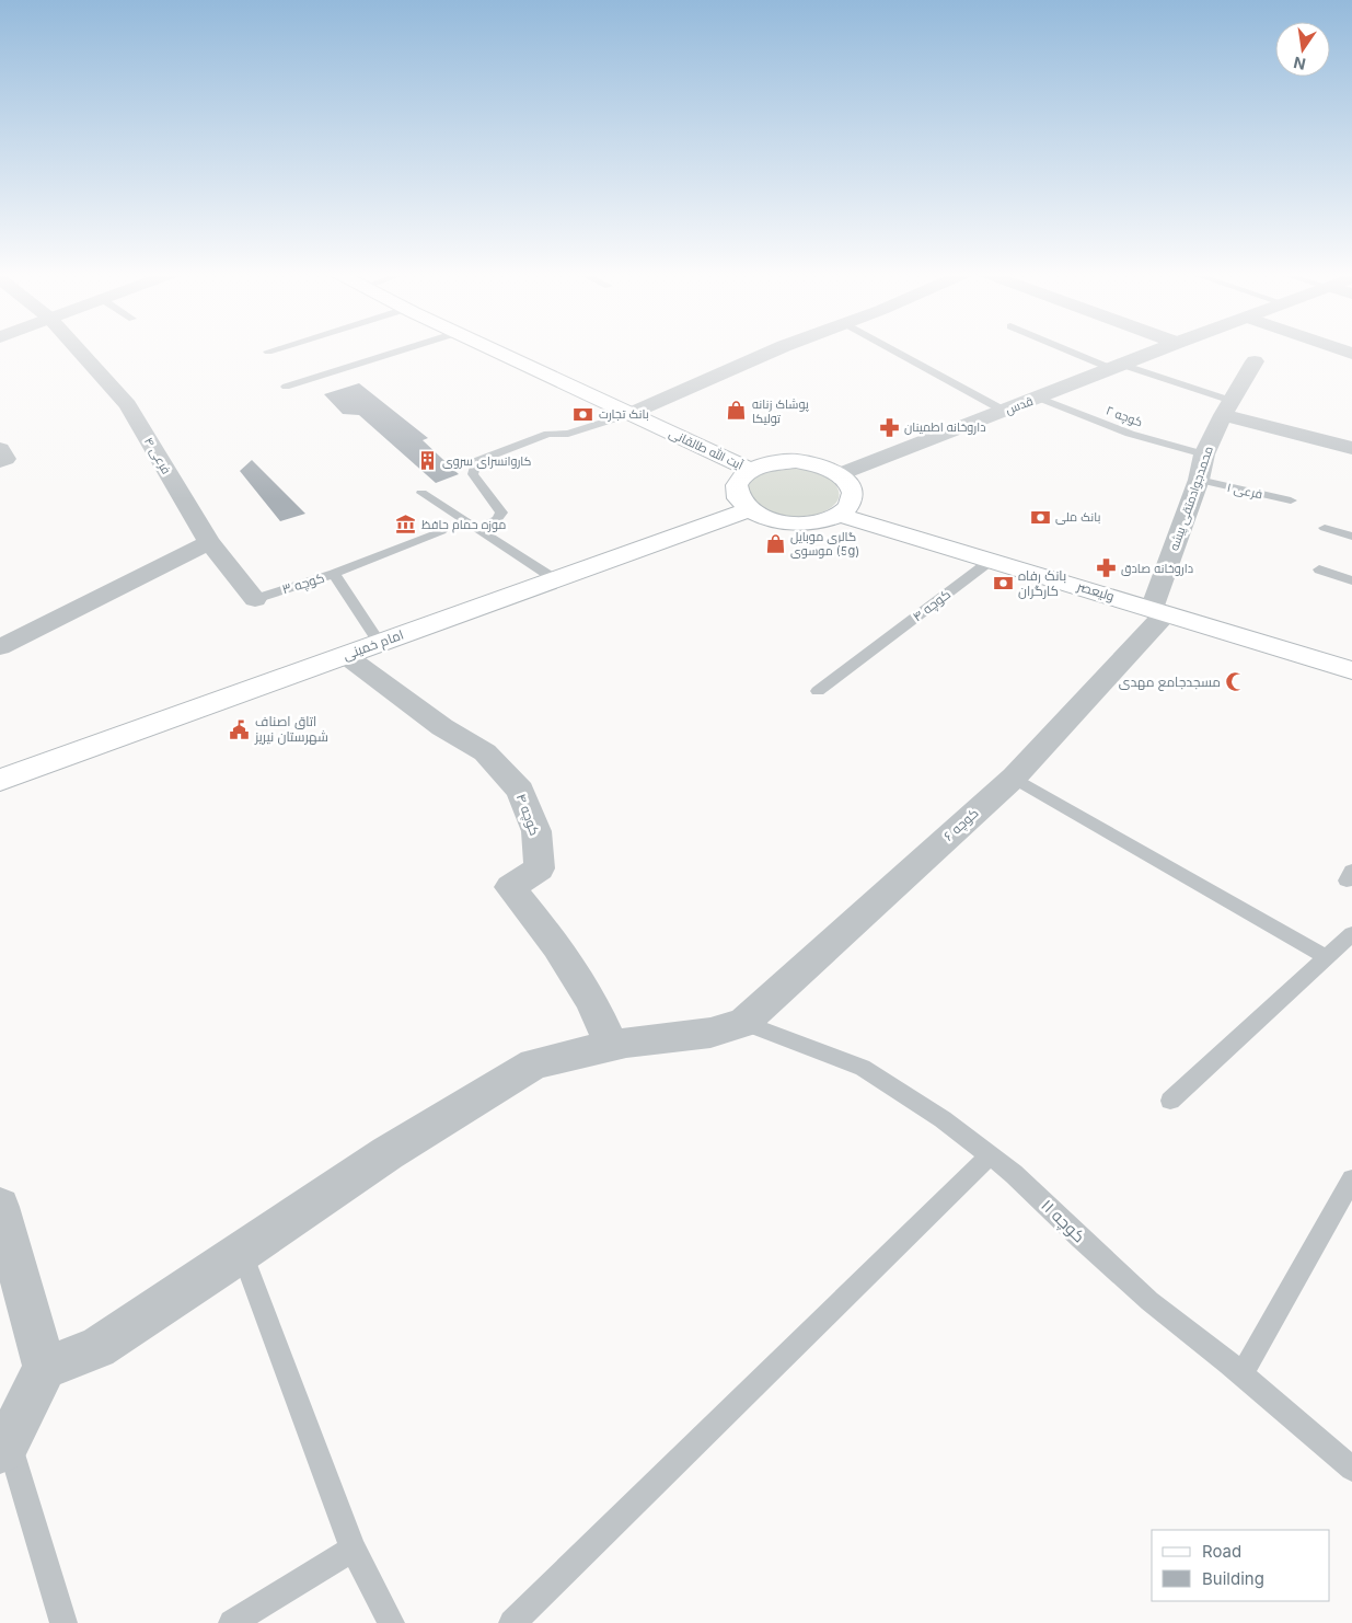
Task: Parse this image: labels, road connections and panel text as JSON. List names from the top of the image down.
{
  "streets": {
    "main road": ["آیت الله طالقانی", "ولیعصر", "امام خمینی"],
    "street": [
      "قدس",
      "فرعی ۴",
      "محمدجوادمتقی پیشه",
      "کوچه ۴",
      "۶ کوچه"
    ],
    "lane": [
      "کوچه ۲",
      "فرعی ۱",
      "کوچه ۳",
      "کوچه ۱۱"
    ]
  },
  "crossings": [
    ["قدس", "کوچه ۲"],
    ["کوچه ۲", "محمدجوادمتقی پیشه"],
    ["فرعی ۴", "کوچه ۳"],
    ["فرعی ۱", "محمدجوادمتقی پیشه"],
    ["محمدجوادمتقی پیشه", "ولیعصر"],
    ["محمدجوادمتقی پیشه", "۶ کوچه"],
    ["کوچه ۳", "امام خمینی"],
    ["ولیعصر", "کوچه ۴"],
    ["ولیعصر", "۶ کوچه"],
    ["کوچه ۴", "امام خمینی"],
    ["۶ کوچه", "کوچه ۱۱"]
  ],
  "places": {
    "shop": ["پوشاک زنانه تولیکا", "گالری موبایل موسوی (5g)"],
    "bank": ["بانک تجارت", "بانک ملی", "بانک رفاه کارگران"],
    "pharmacy": ["داروخانه اطمینان", "داروخانه صادق"],
    "building": ["کاروانسرای سروی"],
    "museum": ["موزه حمام حافظ"],
    "mosque": ["مسجدجامع مهدی"],
    "public building": ["اتاق اصناف شهرستان نیریز"]
  },
  "legend": ["Road", "Building"],
  "north": "bottom"
}
